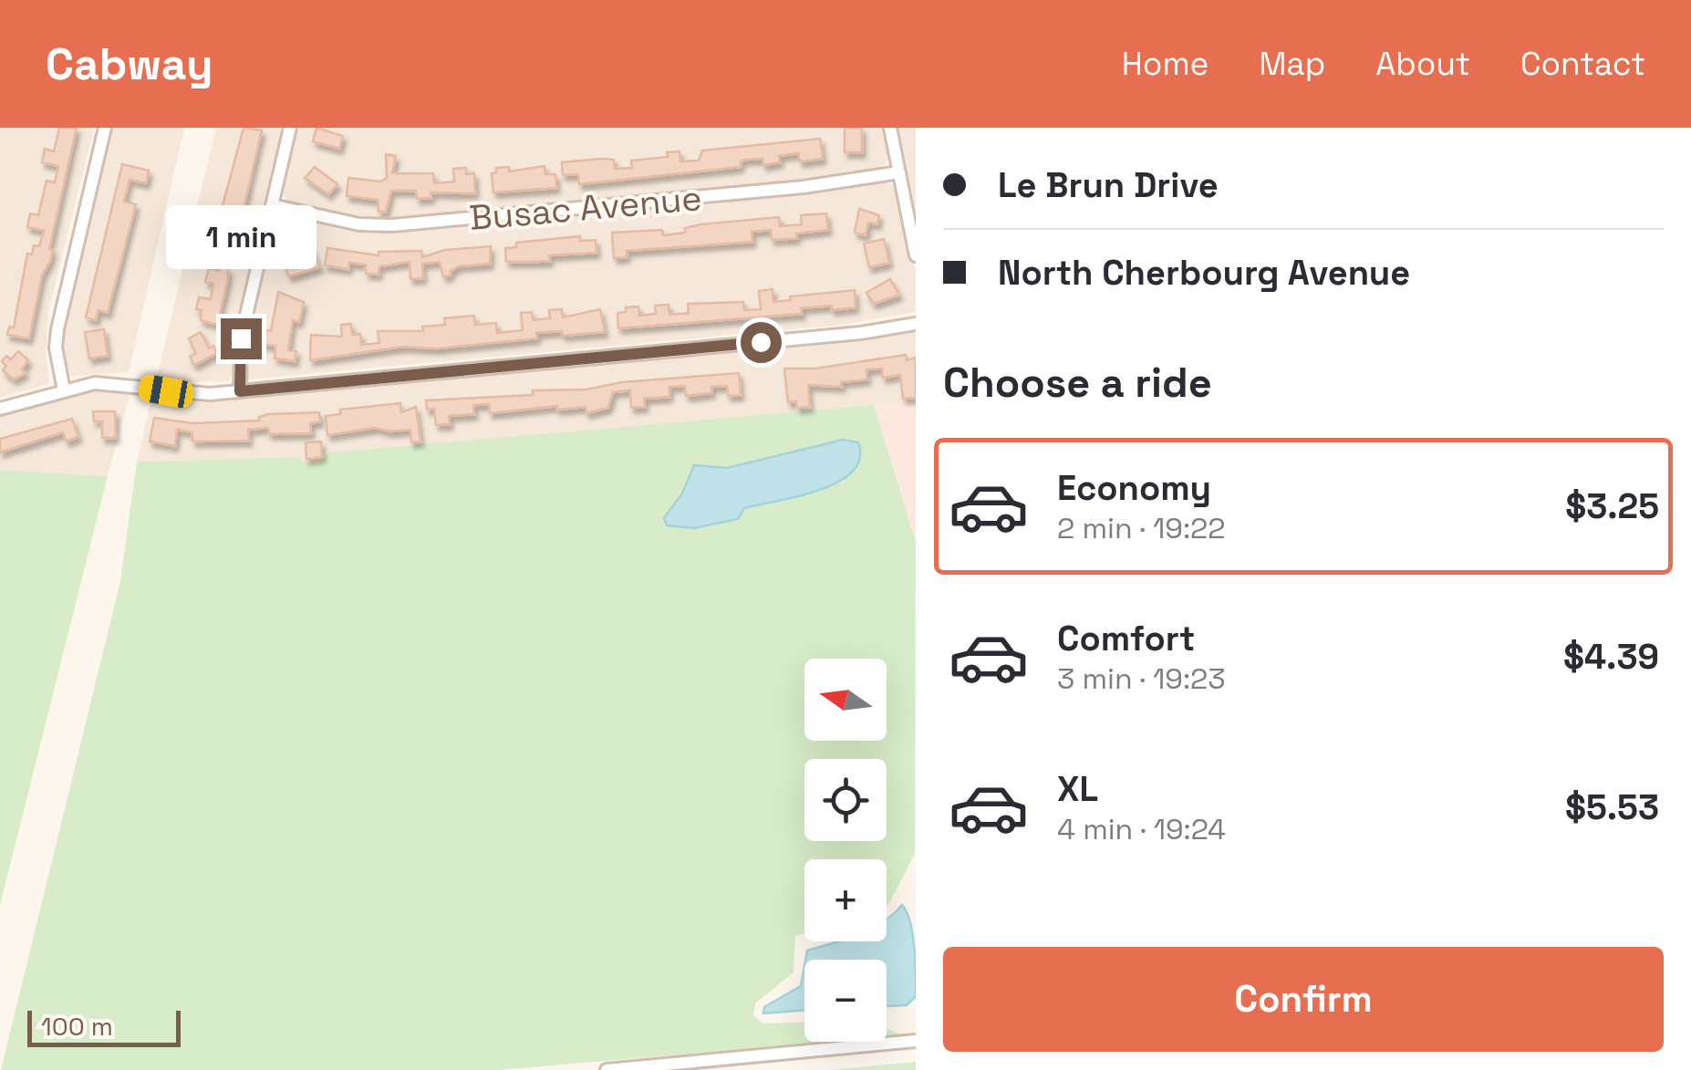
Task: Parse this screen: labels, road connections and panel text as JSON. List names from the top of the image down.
{
  "streets": {
    "street": ["Busac Avenue"]
  },
  "scale_bar": "100 m",
  "north": "left",
  "page": {
    "header": "Cabway",
    "nav": [
      "Home",
      "Map",
      "About",
      "Contact"
    ],
    "banner": ["Le Brun Drive", "North Cherbourg Avenue"],
    "bubble": "1 min",
    "heading": "Choose a ride",
    "list": [
      {
        "name": "Economy",
        "note": "2 min · 19:22",
        "value": "$3.25"
      },
      {
        "name": "Comfort",
        "note": "3 min · 19:23",
        "value": "$4.39"
      },
      {
        "name": "XL",
        "note": "4 min · 19:24",
        "value": "$5.53"
      }
    ],
    "map_buttons": ["+", "−"],
    "buttons": "Confirm",
    "scale": "100 m"
  }
}
